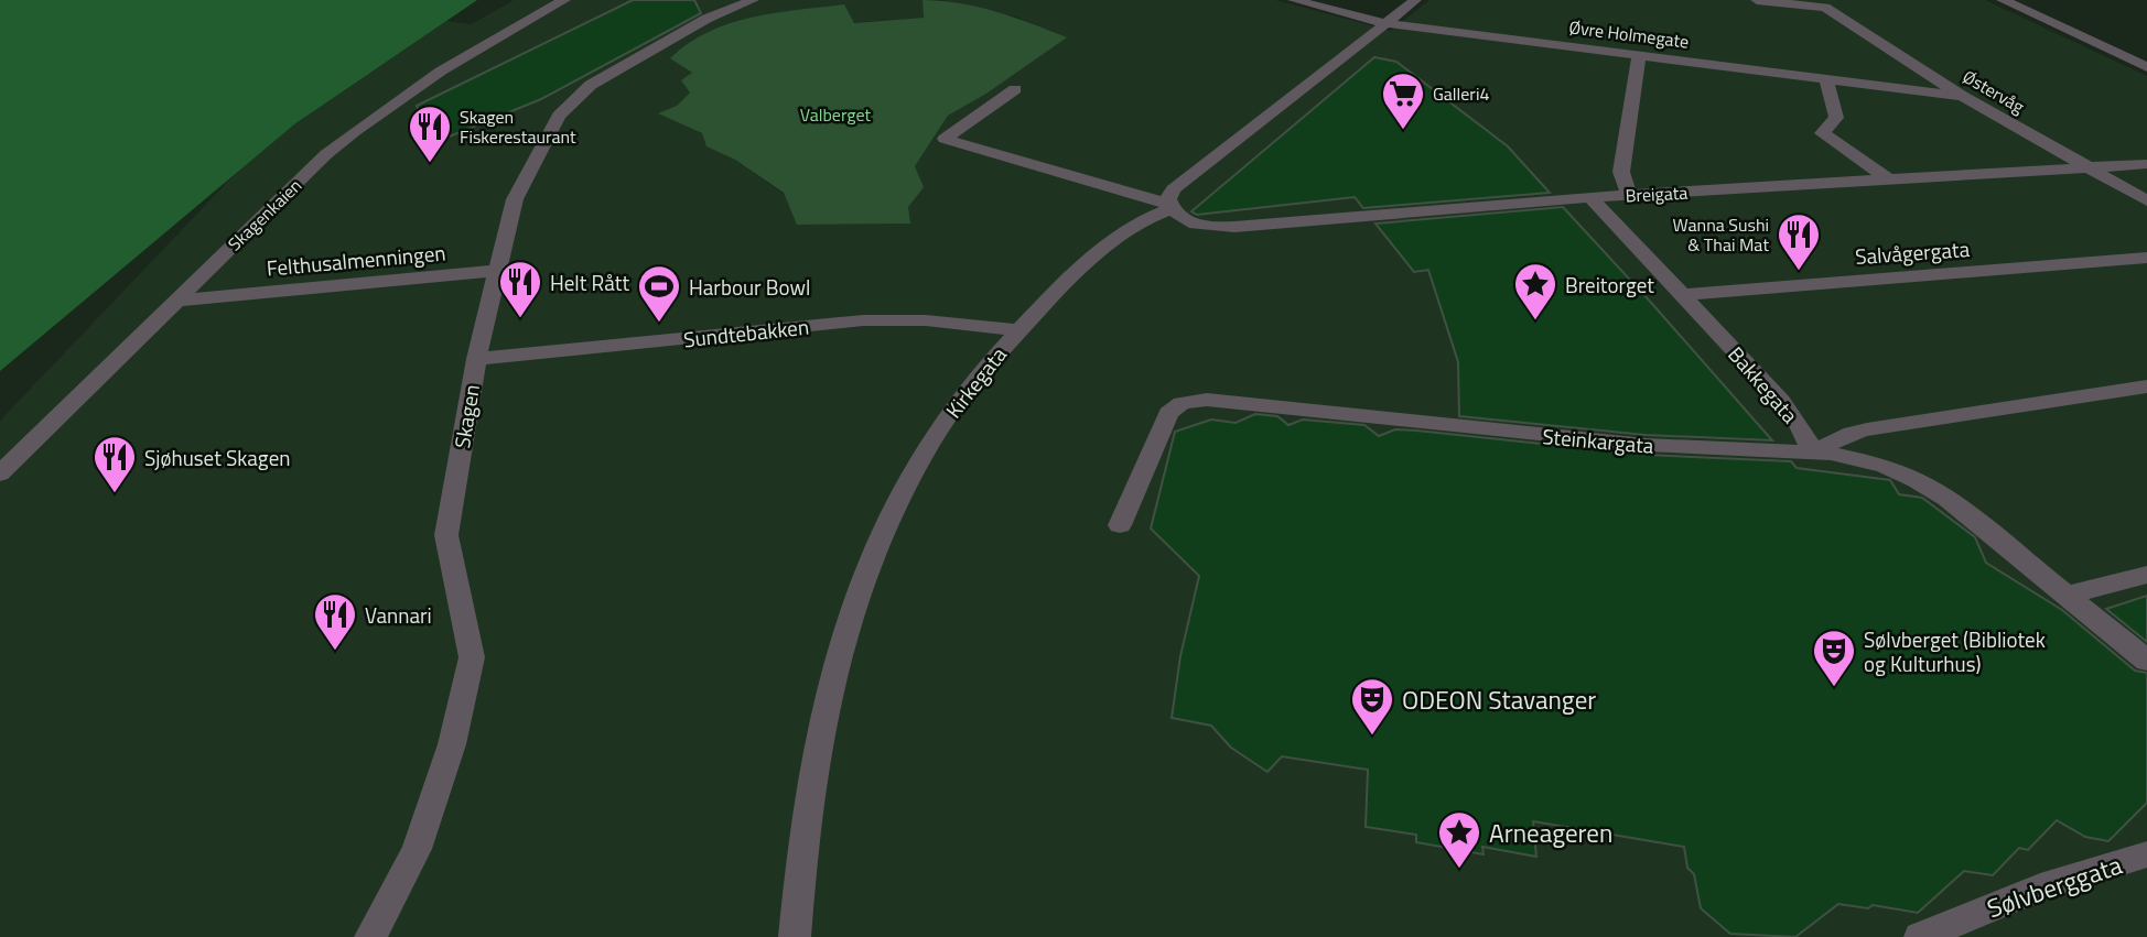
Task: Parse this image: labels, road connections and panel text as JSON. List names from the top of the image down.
{
  "streets": {
    "street": [
      "Øvre Holmegate",
      "Østervåg",
      "Breigata",
      "Skagenkaien",
      "Salvågergata",
      "Felthusalmenningen",
      "Sundtebakken",
      "Kirkegata",
      "Bakkegata",
      "Skagen",
      "Steinkargata",
      "Sølvberggata"
    ]
  },
  "crossings": [
    ["Øvre Holmegate", "Østervåg"],
    ["Øvre Holmegate", "Kirkegata"],
    ["Østervåg", "Breigata"],
    ["Breigata", "Kirkegata"],
    ["Breigata", "Bakkegata"],
    ["Skagenkaien", "Felthusalmenningen"],
    ["Salvågergata", "Bakkegata"],
    ["Felthusalmenningen", "Skagen"],
    ["Sundtebakken", "Kirkegata"],
    ["Sundtebakken", "Skagen"],
    ["Bakkegata", "Steinkargata"]
  ],
  "parks": ["Valberget"],
  "places": {
    "supermarket": ["Galleri4"],
    "restaurant": [
      "Skagen Fiskerestaurant",
      "Wanna Sushi & Thai Mat",
      "Helt Rått",
      "Sjøhuset Skagen",
      "Vannari"
    ],
    "place": ["Breitorget", "Arneageren"],
    "sports": ["Harbour Bowl"],
    "theatre": ["Sølvberget (Bibliotek og Kulturhus)", "ODEON Stavanger"]
  }
}
